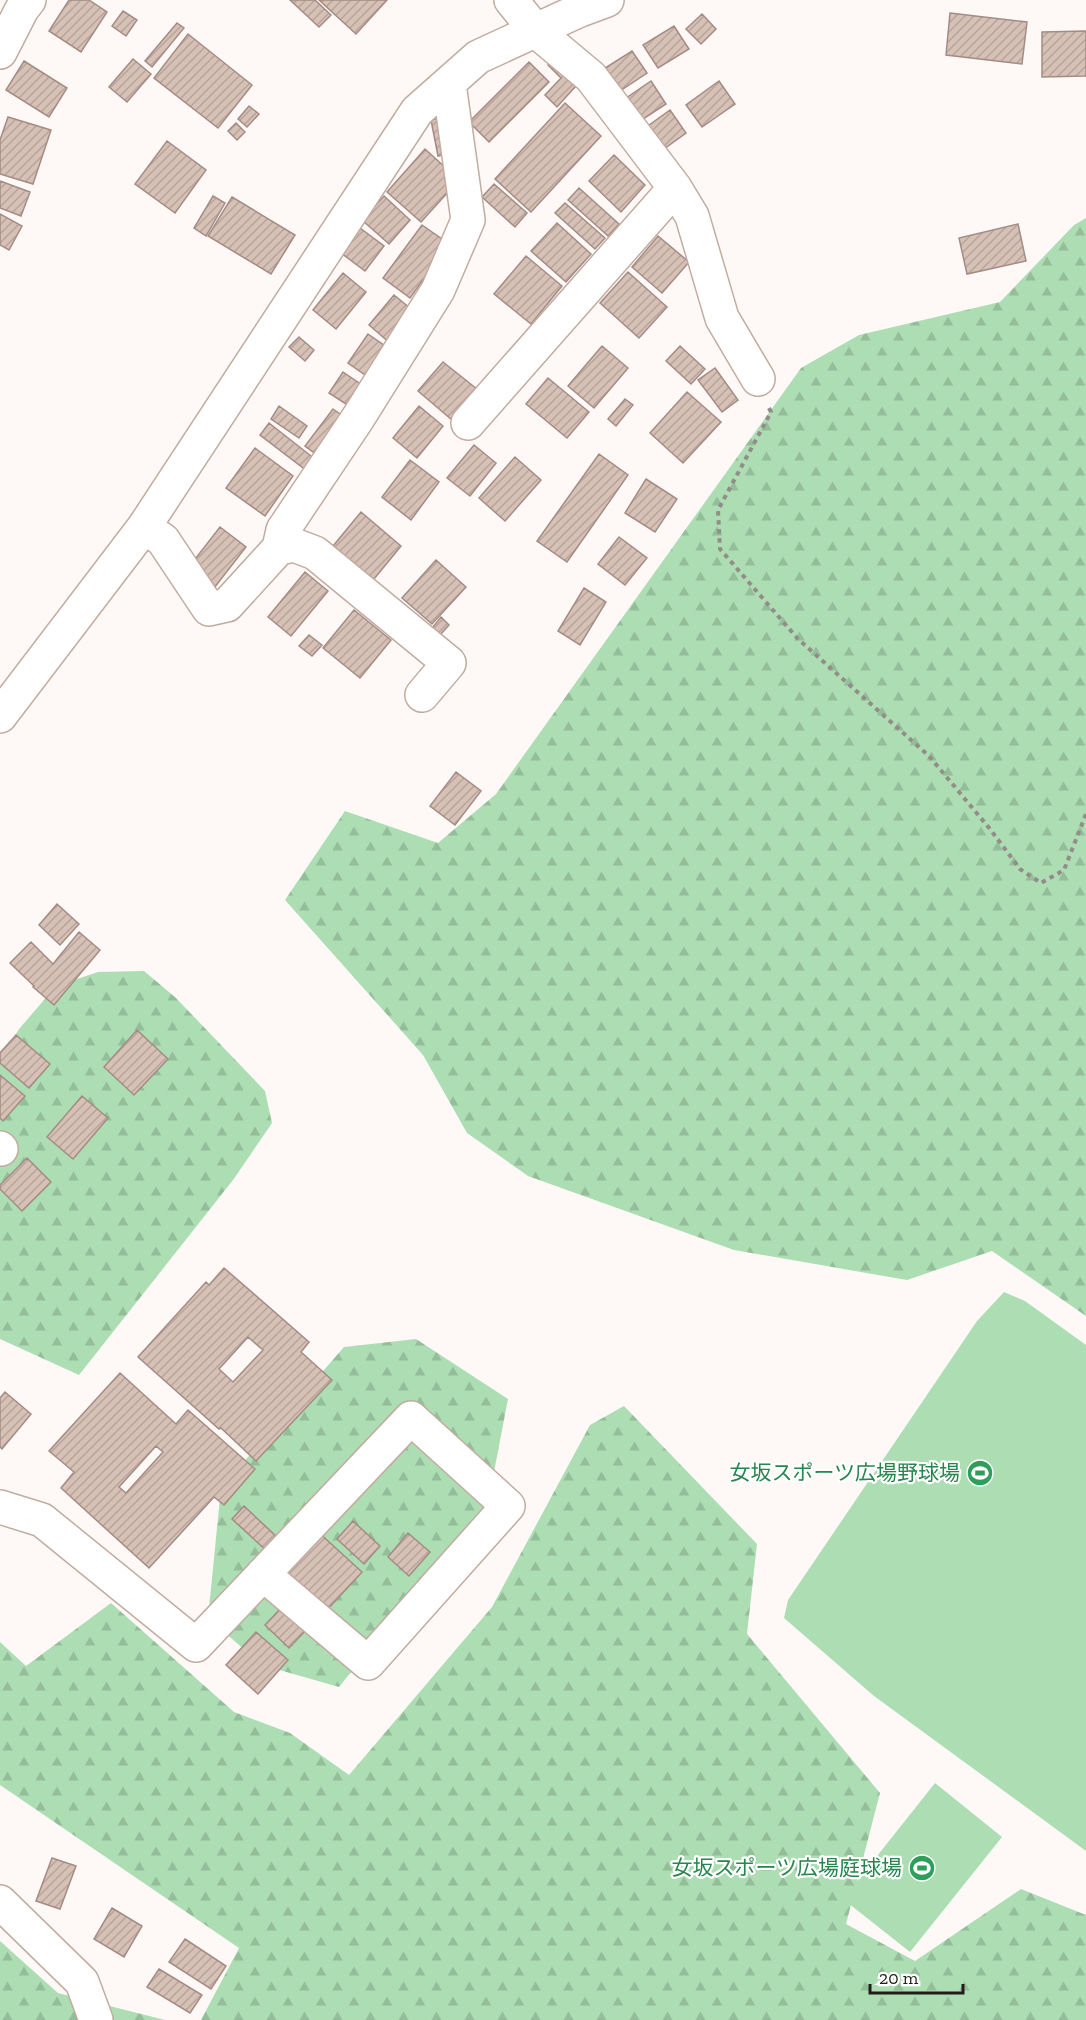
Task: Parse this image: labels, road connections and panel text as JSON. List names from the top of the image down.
{
  "places": {
    "sports": ["女坂スポーツ広場野球場", "女坂スポーツ広場庭球場"]
  },
  "scale_bar": "20 m"
}
